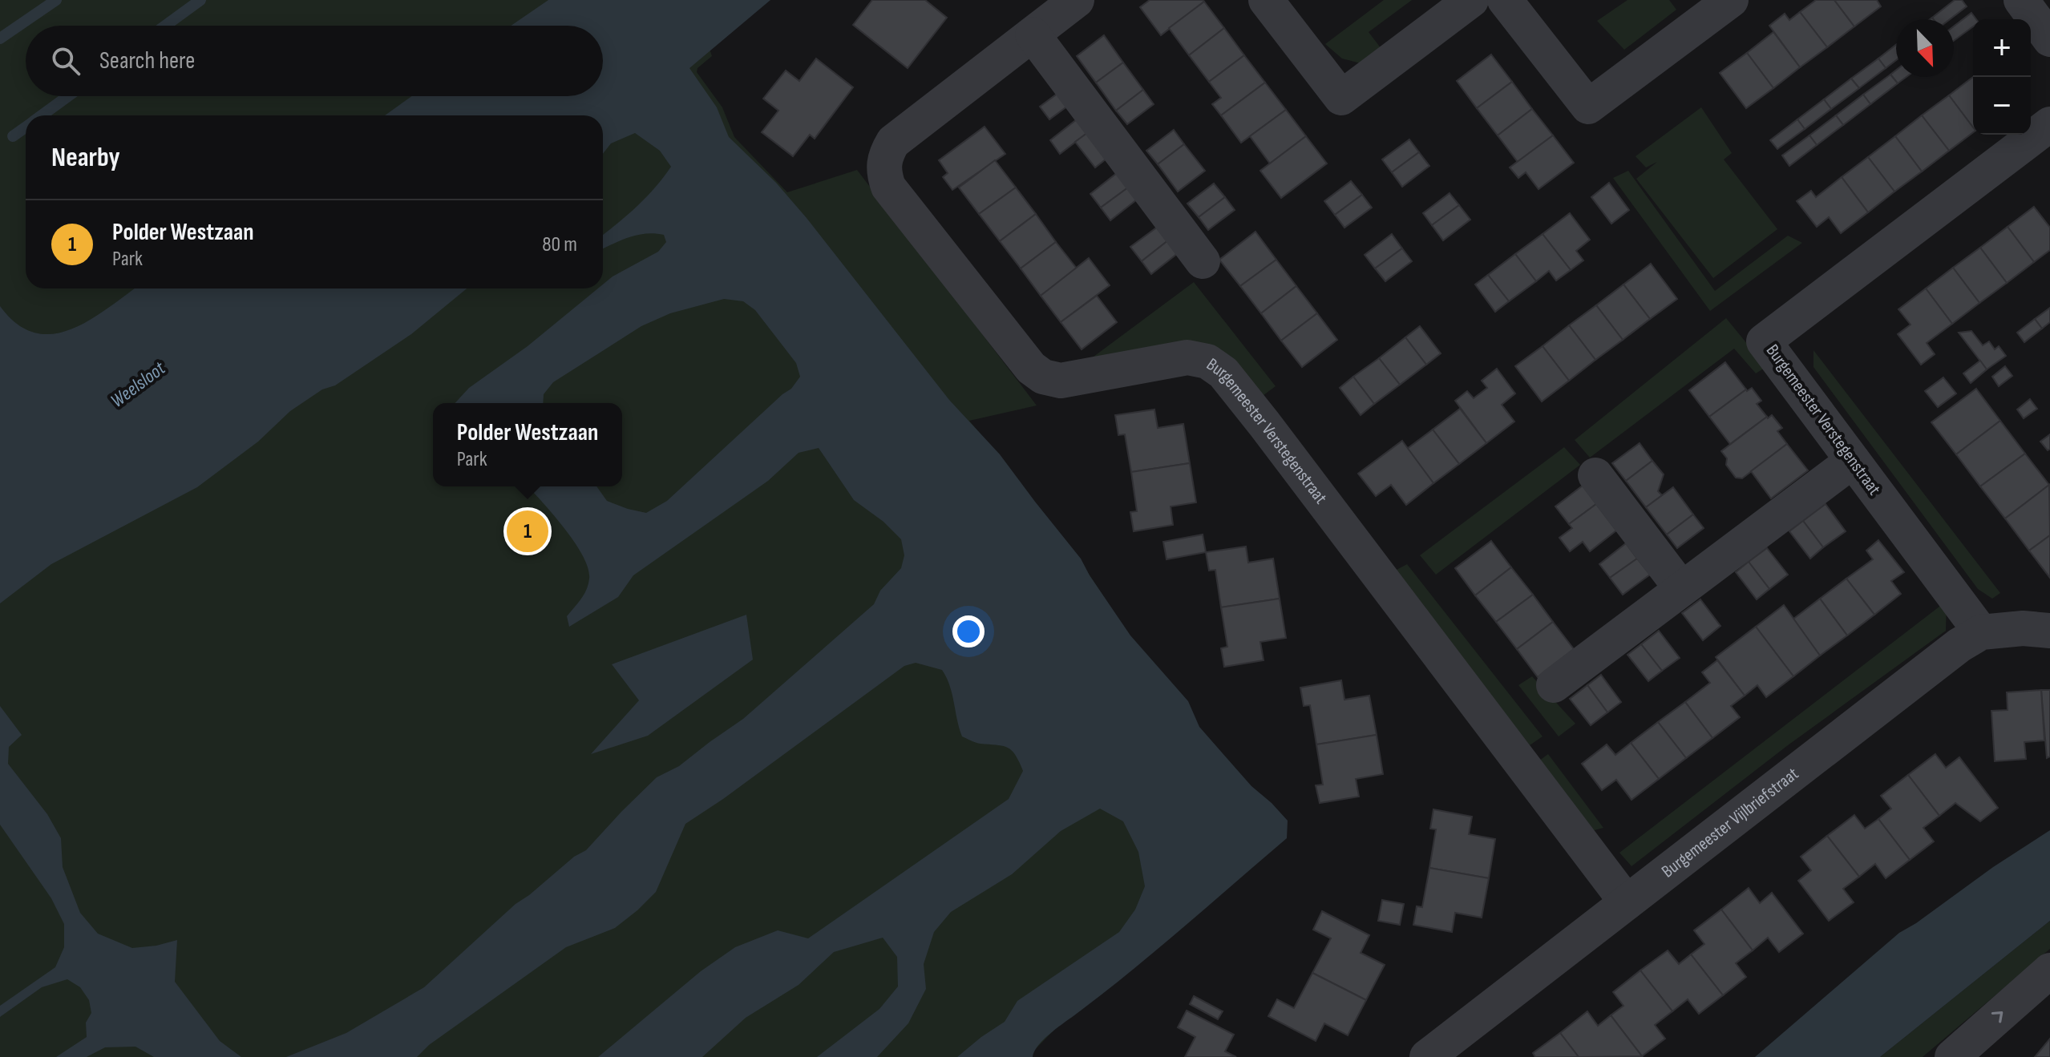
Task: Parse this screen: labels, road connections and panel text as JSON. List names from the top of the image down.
{
  "streets": {
    "street": ["Burgemeester Verstegenstraat", "Burgemeester Vijlbriefstraat"]
  },
  "crossings": [
    ["Burgemeester Verstegenstraat", "Burgemeester Vijlbriefstraat"]
  ],
  "water": ["Weelsloot"],
  "north": "bottom right",
  "page": {
    "map_buttons": ["+", "−"],
    "search": "Search here",
    "heading": "Nearby",
    "list": [
      {
        "mark": "1",
        "name": "Polder Westzaan",
        "note": "Park",
        "value": "80 m"
      }
    ],
    "popup": ["Polder Westzaan", "Park"],
    "pins": "1"
  }
}
